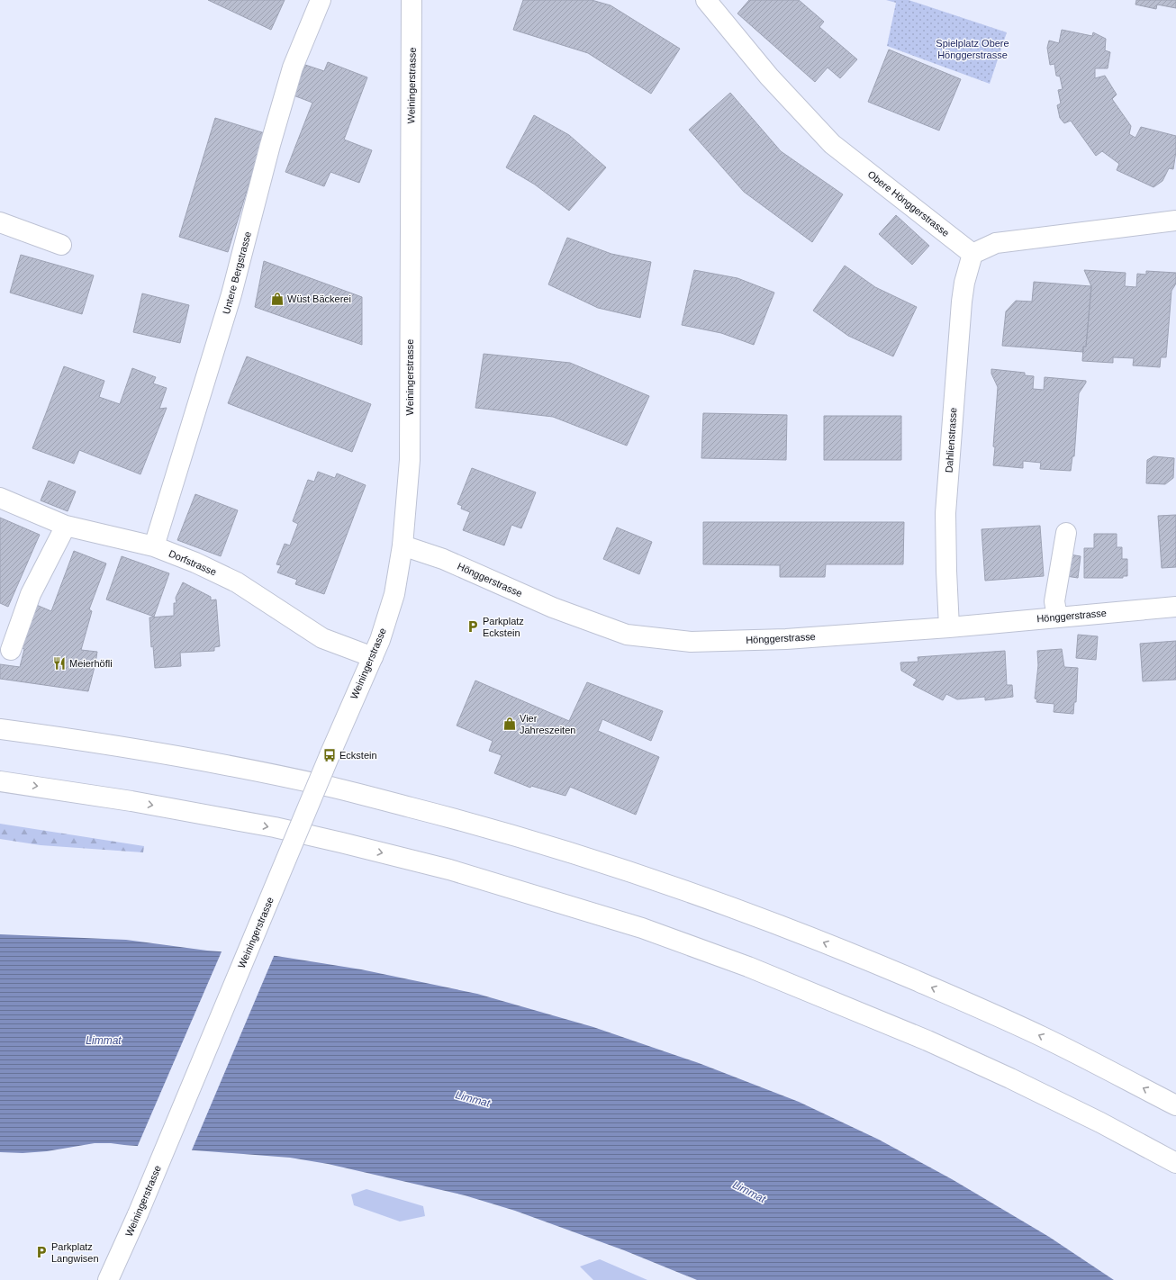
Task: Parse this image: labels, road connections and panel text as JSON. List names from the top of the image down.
{
  "streets": {
    "main road": [
      "Weiningerstrasse",
      "Obere Hönggerstrasse",
      "Untere Bergstrasse",
      "Dahlienstrasse",
      "Dorfstrasse",
      "Hönggerstrasse"
    ]
  },
  "crossings": [
    ["Weiningerstrasse", "Dorfstrasse"],
    ["Weiningerstrasse", "Hönggerstrasse"],
    ["Obere Hönggerstrasse", "Dahlienstrasse"],
    ["Untere Bergstrasse", "Dorfstrasse"],
    ["Dahlienstrasse", "Hönggerstrasse"]
  ],
  "water": ["Limmat"],
  "parks": ["Spielplatz Obere Hönggerstrasse"],
  "places": {
    "shop": ["Wüst Bäckerei", "Vier Jahreszeiten"],
    "parking": ["Parkplatz Eckstein", "Parkplatz Langwisen"],
    "restaurant": ["Meierhöfli"],
    "bus stop": ["Eckstein"]
  }
}
